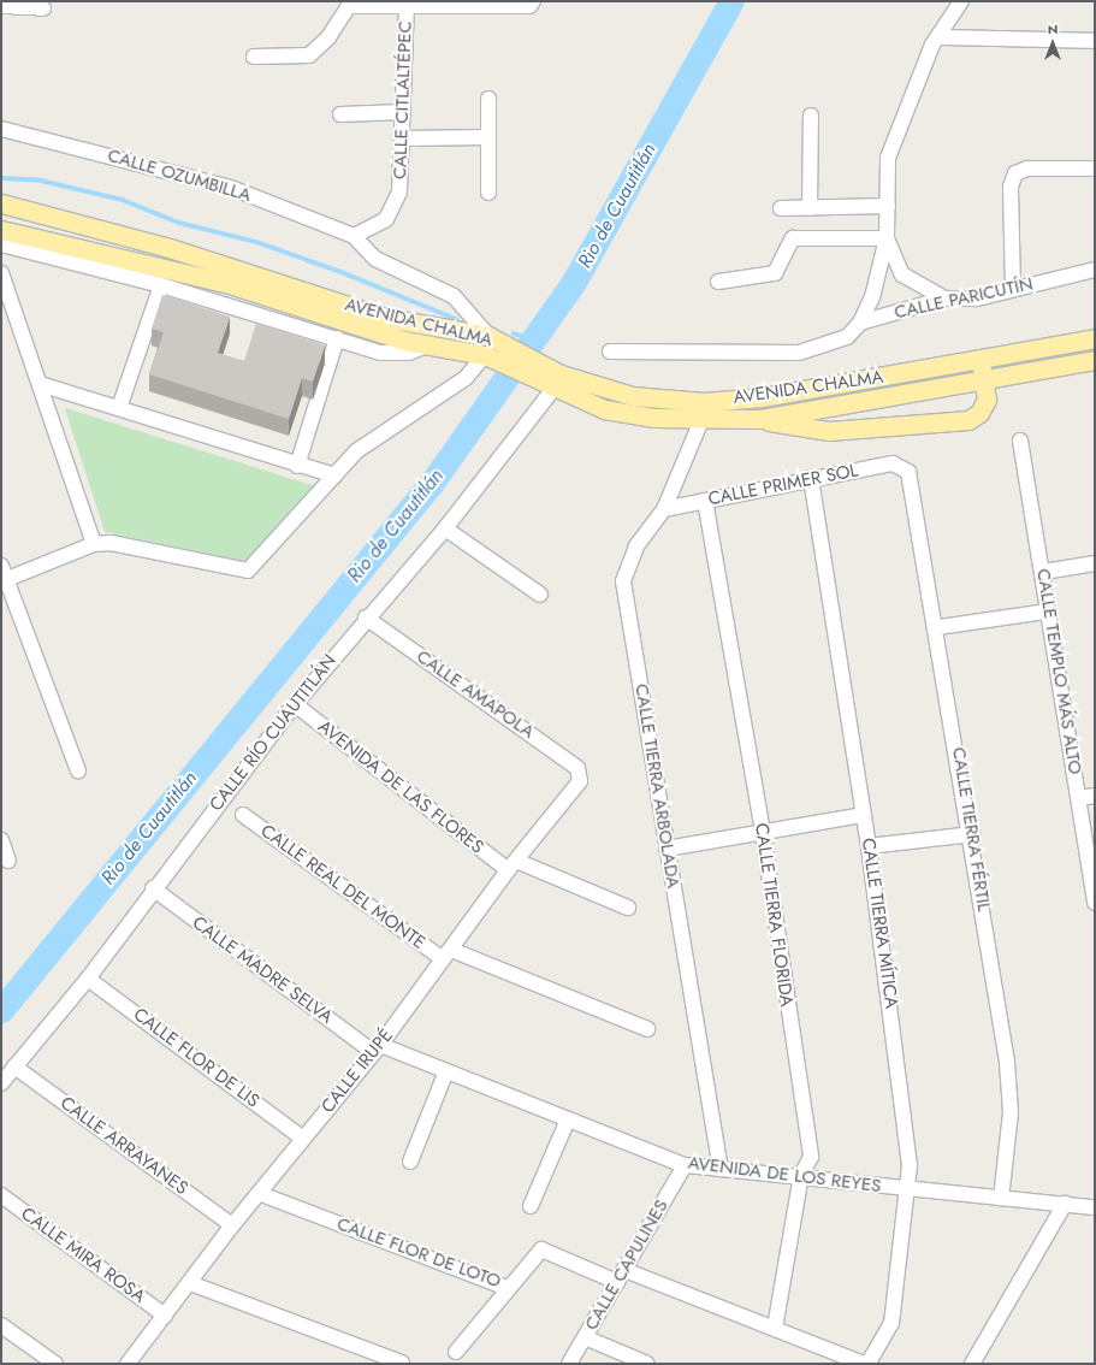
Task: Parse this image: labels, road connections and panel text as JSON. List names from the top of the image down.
{
  "streets": {
    "main road": ["AVENIDA CHALMA"],
    "street": [
      "CALLE CITLALTÉPEC",
      "CALLE OZUMBILLA",
      "CALLE PARICUTÍN",
      "CALLE PRIMER SOL",
      "CALLE TEMPLO MÁS ALTO",
      "CALLE AMAPOLA",
      "CALLE RÍO CUAUTITLÁN",
      "CALLE TIERRA ARBOLADA",
      "AVENIDA DE LAS FLORES",
      "CALLE TIERRA FÉRTIL",
      "CALLE REAL DEL MONTE",
      "CALLE TIERRA FLORIDA",
      "CALLE TIERRA MÍTICA",
      "CALLE MADRE SELVA",
      "CALLE FLOR DE LIS",
      "CALLE IRUPÉ",
      "CALLE ARRAYANES",
      "AVENIDA DE LOS REYES",
      "CALLE FLOR DE LOTO",
      "CALLE MIRA ROSA",
      "CALLE CAPULINES"
    ]
  },
  "crossings": [
    ["CALLE CITLALTÉPEC", "CALLE OZUMBILLA"],
    ["AVENIDA CHALMA", "CALLE RÍO CUAUTITLÁN"],
    ["AVENIDA CHALMA", "CALLE TIERRA ARBOLADA"],
    ["CALLE PRIMER SOL", "CALLE TIERRA ARBOLADA"],
    ["CALLE PRIMER SOL", "CALLE TIERRA FÉRTIL"],
    ["CALLE PRIMER SOL", "CALLE TIERRA FLORIDA"],
    ["CALLE PRIMER SOL", "CALLE TIERRA MÍTICA"],
    ["CALLE AMAPOLA", "CALLE RÍO CUAUTITLÁN"],
    ["CALLE AMAPOLA", "CALLE IRUPÉ"],
    ["CALLE RÍO CUAUTITLÁN", "AVENIDA DE LAS FLORES"],
    ["CALLE RÍO CUAUTITLÁN", "CALLE MADRE SELVA"],
    ["CALLE RÍO CUAUTITLÁN", "CALLE FLOR DE LIS"],
    ["CALLE RÍO CUAUTITLÁN", "CALLE ARRAYANES"],
    ["CALLE TIERRA ARBOLADA", "AVENIDA DE LOS REYES"],
    ["AVENIDA DE LAS FLORES", "CALLE IRUPÉ"],
    ["CALLE TIERRA FÉRTIL", "AVENIDA DE LOS REYES"],
    ["CALLE REAL DEL MONTE", "CALLE IRUPÉ"],
    ["CALLE TIERRA FLORIDA", "AVENIDA DE LOS REYES"],
    ["CALLE TIERRA MÍTICA", "AVENIDA DE LOS REYES"],
    ["CALLE MADRE SELVA", "CALLE IRUPÉ"],
    ["CALLE MADRE SELVA", "AVENIDA DE LOS REYES"],
    ["CALLE FLOR DE LIS", "CALLE IRUPÉ"],
    ["CALLE IRUPÉ", "CALLE ARRAYANES"],
    ["CALLE IRUPÉ", "AVENIDA DE LOS REYES"],
    ["CALLE IRUPÉ", "CALLE FLOR DE LOTO"],
    ["CALLE IRUPÉ", "CALLE MIRA ROSA"],
    ["AVENIDA DE LOS REYES", "CALLE CAPULINES"],
    ["CALLE FLOR DE LOTO", "CALLE CAPULINES"]
  ],
  "water": ["Rio de Cuautitlán"],
  "north": "top"
}
